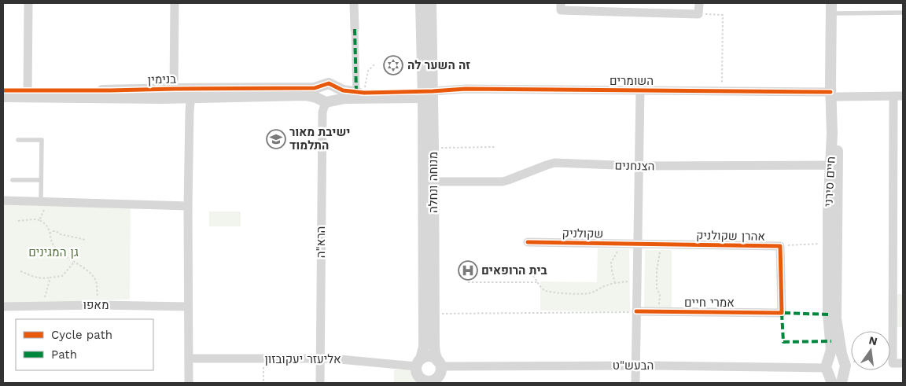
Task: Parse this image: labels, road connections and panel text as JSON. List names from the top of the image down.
{
  "streets": {
    "street": [
      "בנימין",
      "השומרים",
      "הצנחנים",
      "חיים סירני",
      "מנוחה ונחלה",
      "שקולניק",
      "אהרן שקולניק",
      "הרא\"ה",
      "אמרי חיים",
      "מאפו",
      "אליעזר יעקובזון",
      "הבעש\"ט"
    ]
  },
  "crossings": [
    ["בנימין", "השומרים"],
    ["בנימין", "מנוחה ונחלה"],
    ["בנימין", "הרא\"ה"],
    ["השומרים", "חיים סירני"],
    ["השומרים", "מנוחה ונחלה"],
    ["הצנחנים", "חיים סירני"],
    ["הצנחנים", "מנוחה ונחלה"],
    ["חיים סירני", "הבעש\"ט"],
    ["מנוחה ונחלה", "אליעזר יעקובזון"],
    ["מנוחה ונחלה", "הבעש\"ט"],
    ["שקולניק", "אהרן שקולניק"],
    ["אהרן שקולניק", "אמרי חיים"],
    ["הרא\"ה", "אליעזר יעקובזון"],
    ["אליעזר יעקובזון", "הבעש\"ט"]
  ],
  "parks": ["גן המגינים"],
  "places": {
    "synagogue": ["זה השער לה"],
    "school or university": ["ישיבת מאור התלמוד"],
    "hospital": ["בית הרופאים"]
  },
  "legend": ["Cycle path", "Path"],
  "north": "top"
}
